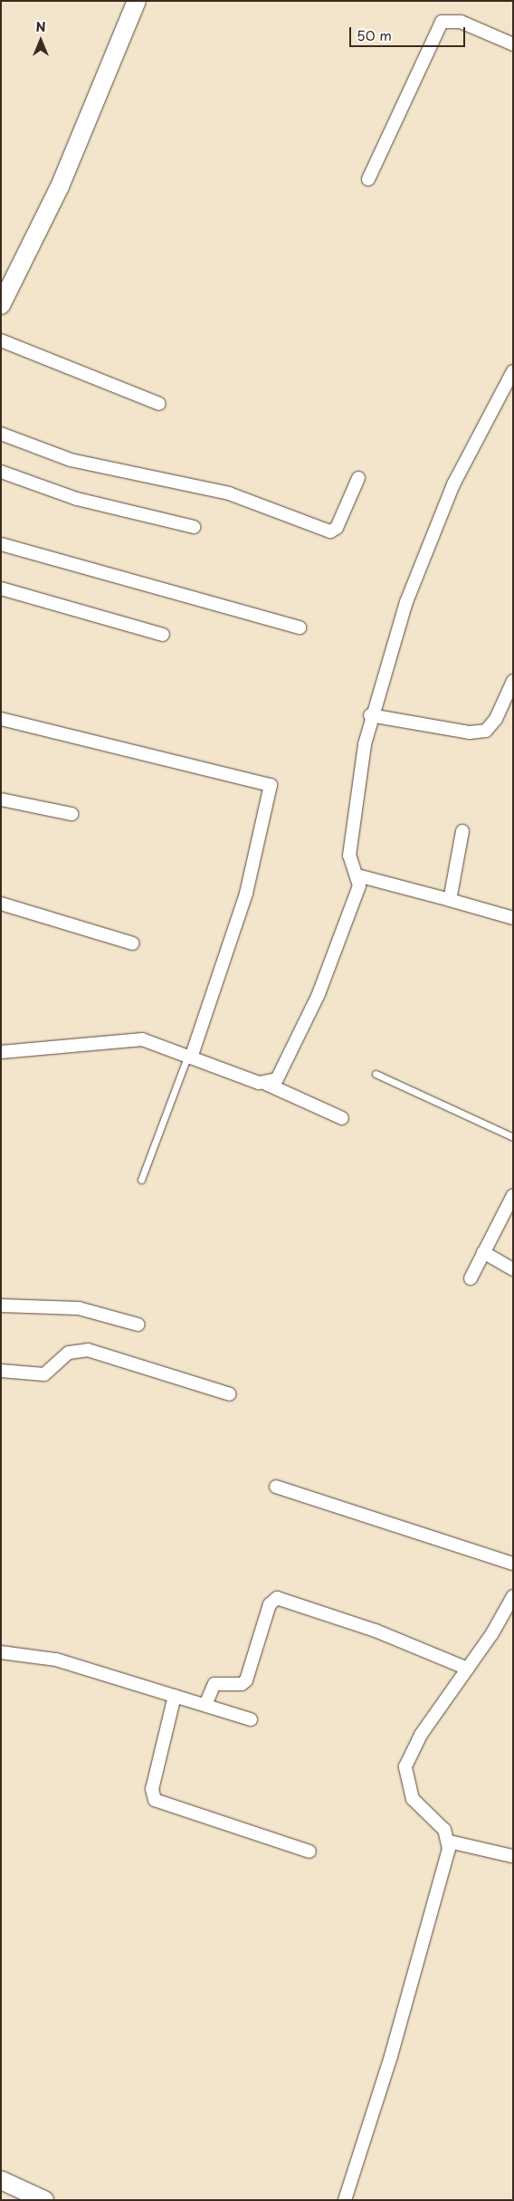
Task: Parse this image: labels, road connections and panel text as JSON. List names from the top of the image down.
{
  "scale_bar": "50 m",
  "north": "top"
}
